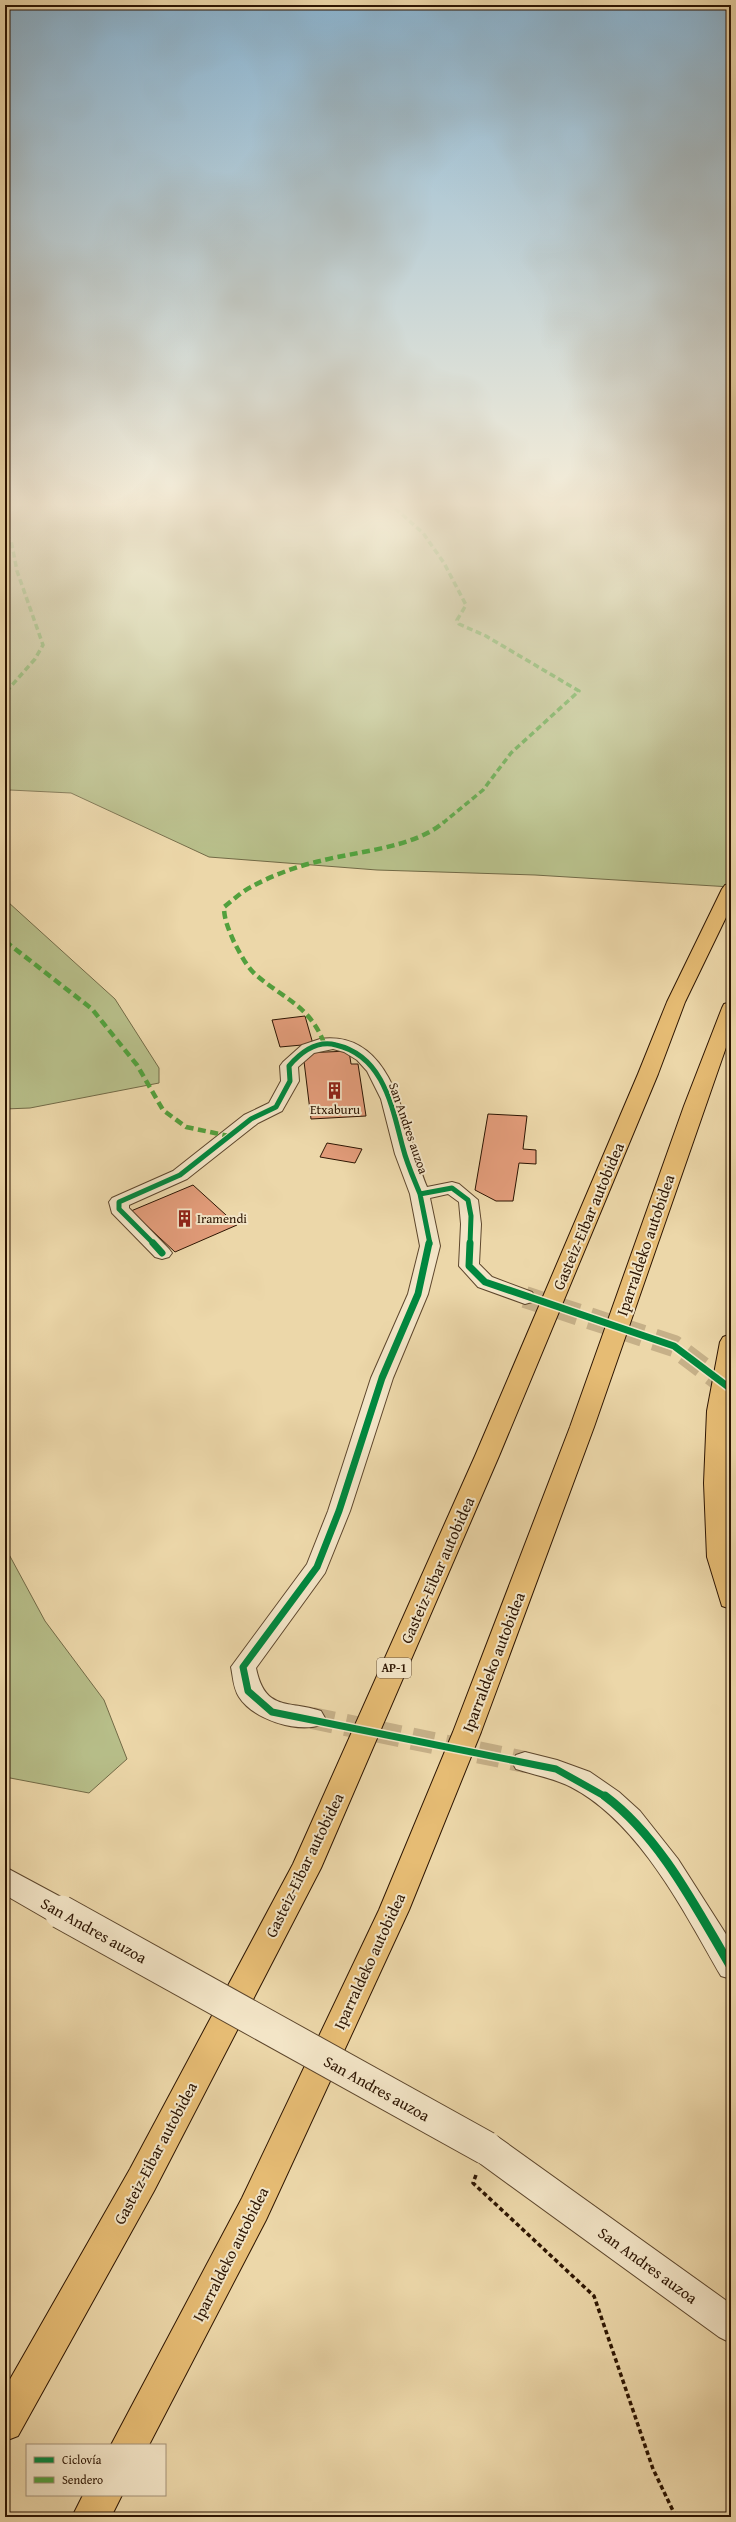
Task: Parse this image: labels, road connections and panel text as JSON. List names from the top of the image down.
{
  "streets": {
    "main road": ["Gasteiz-Eibar autobidea", "Iparraldeko autobidea", "AP-1"],
    "street": ["San Andres auzoa"]
  },
  "places": {
    "building": ["Etxaburu", "Iramendi"]
  },
  "legend": ["Ciclovía", "Sendero"]
}
